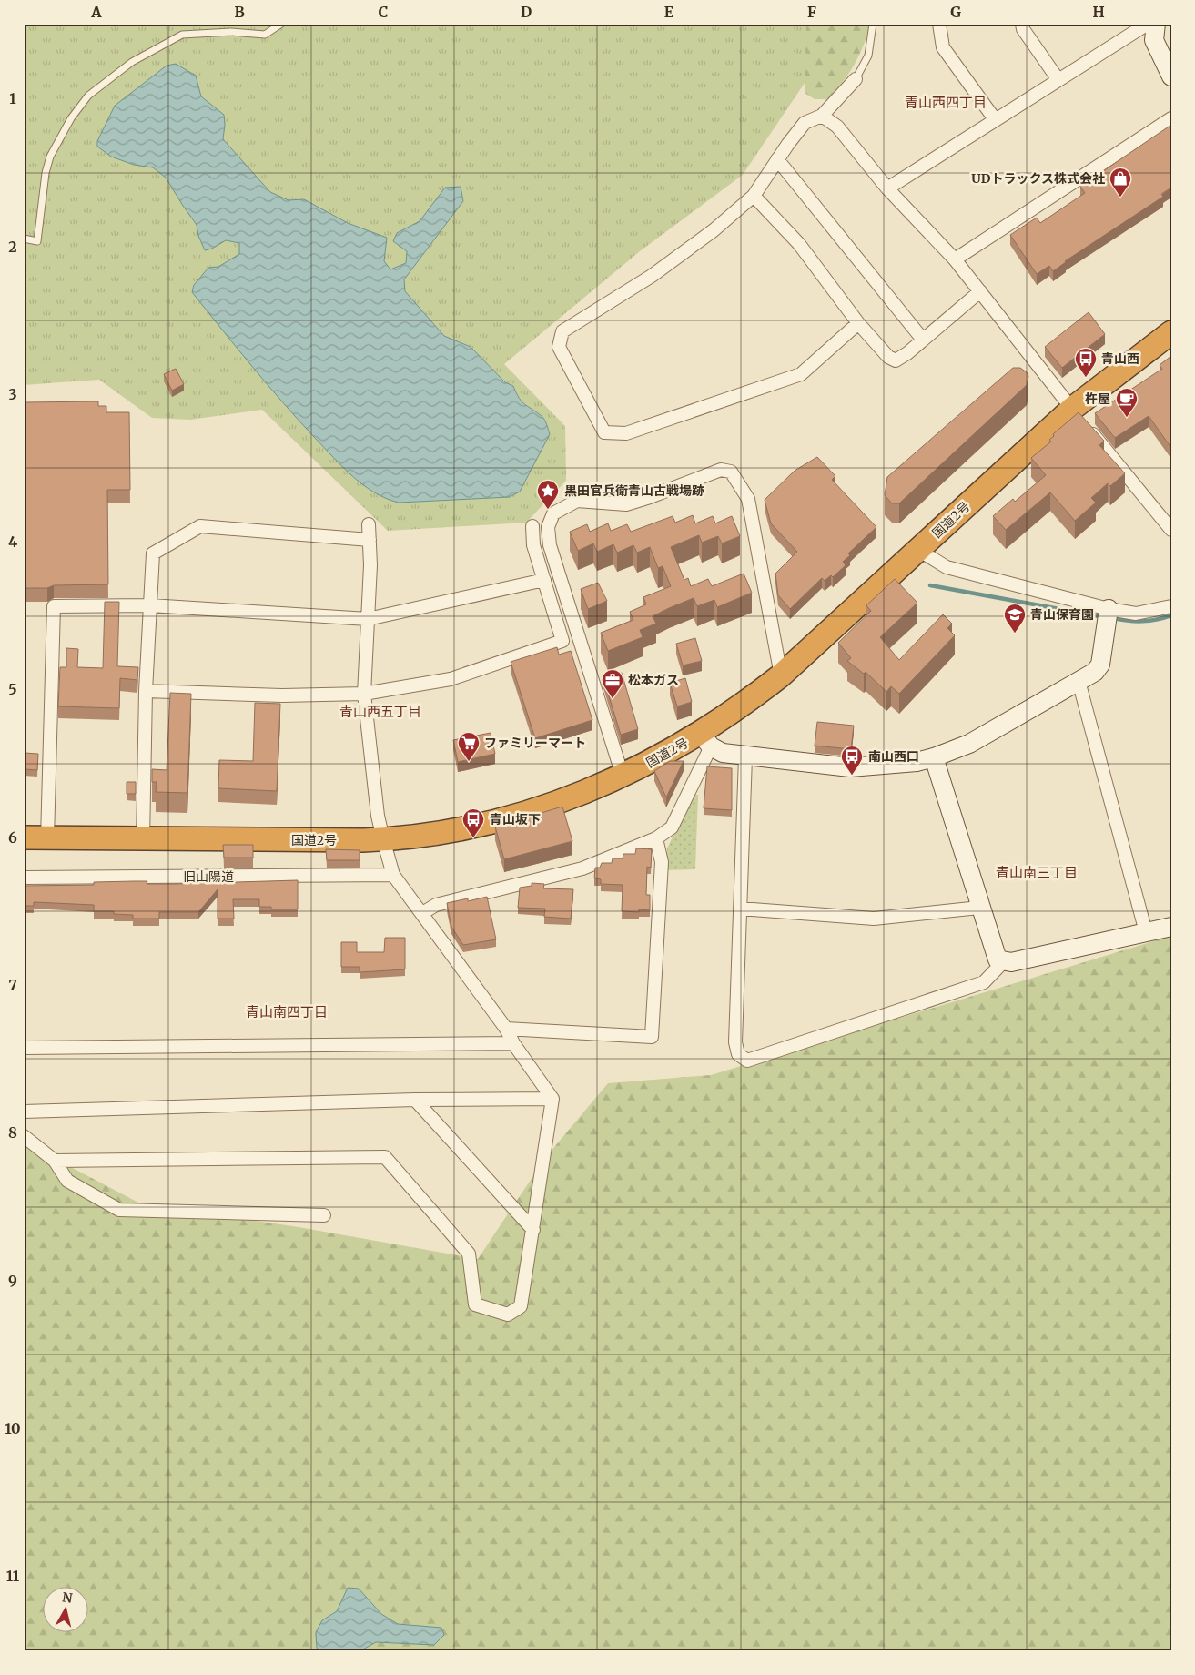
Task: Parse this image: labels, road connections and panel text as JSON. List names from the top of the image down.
{
  "streets": {
    "highway": ["国道2号"],
    "street": ["旧山陽道"]
  },
  "districts": [
    "青山西四丁目",
    "青山西五丁目",
    "青山南三丁目",
    "青山南四丁目"
  ],
  "places": {
    "shop": ["UDトラックス株式会社"],
    "bus stop": ["青山西", "南山西口", "青山坂下"],
    "cafe": ["杵屋"],
    "place": ["黒田官兵衛青山古戦場跡"],
    "school or university": ["青山保育園"],
    "office": ["松本ガス"],
    "supermarket": ["ファミリーマート"]
  },
  "north": "top",
  "grid": {
    "columns": [
      "A",
      "B",
      "C",
      "D",
      "E",
      "F",
      "G",
      "H"
    ],
    "rows": [
      "1",
      "2",
      "3",
      "4",
      "5",
      "6",
      "7",
      "8",
      "9",
      "10",
      "11"
    ]
  }
}
